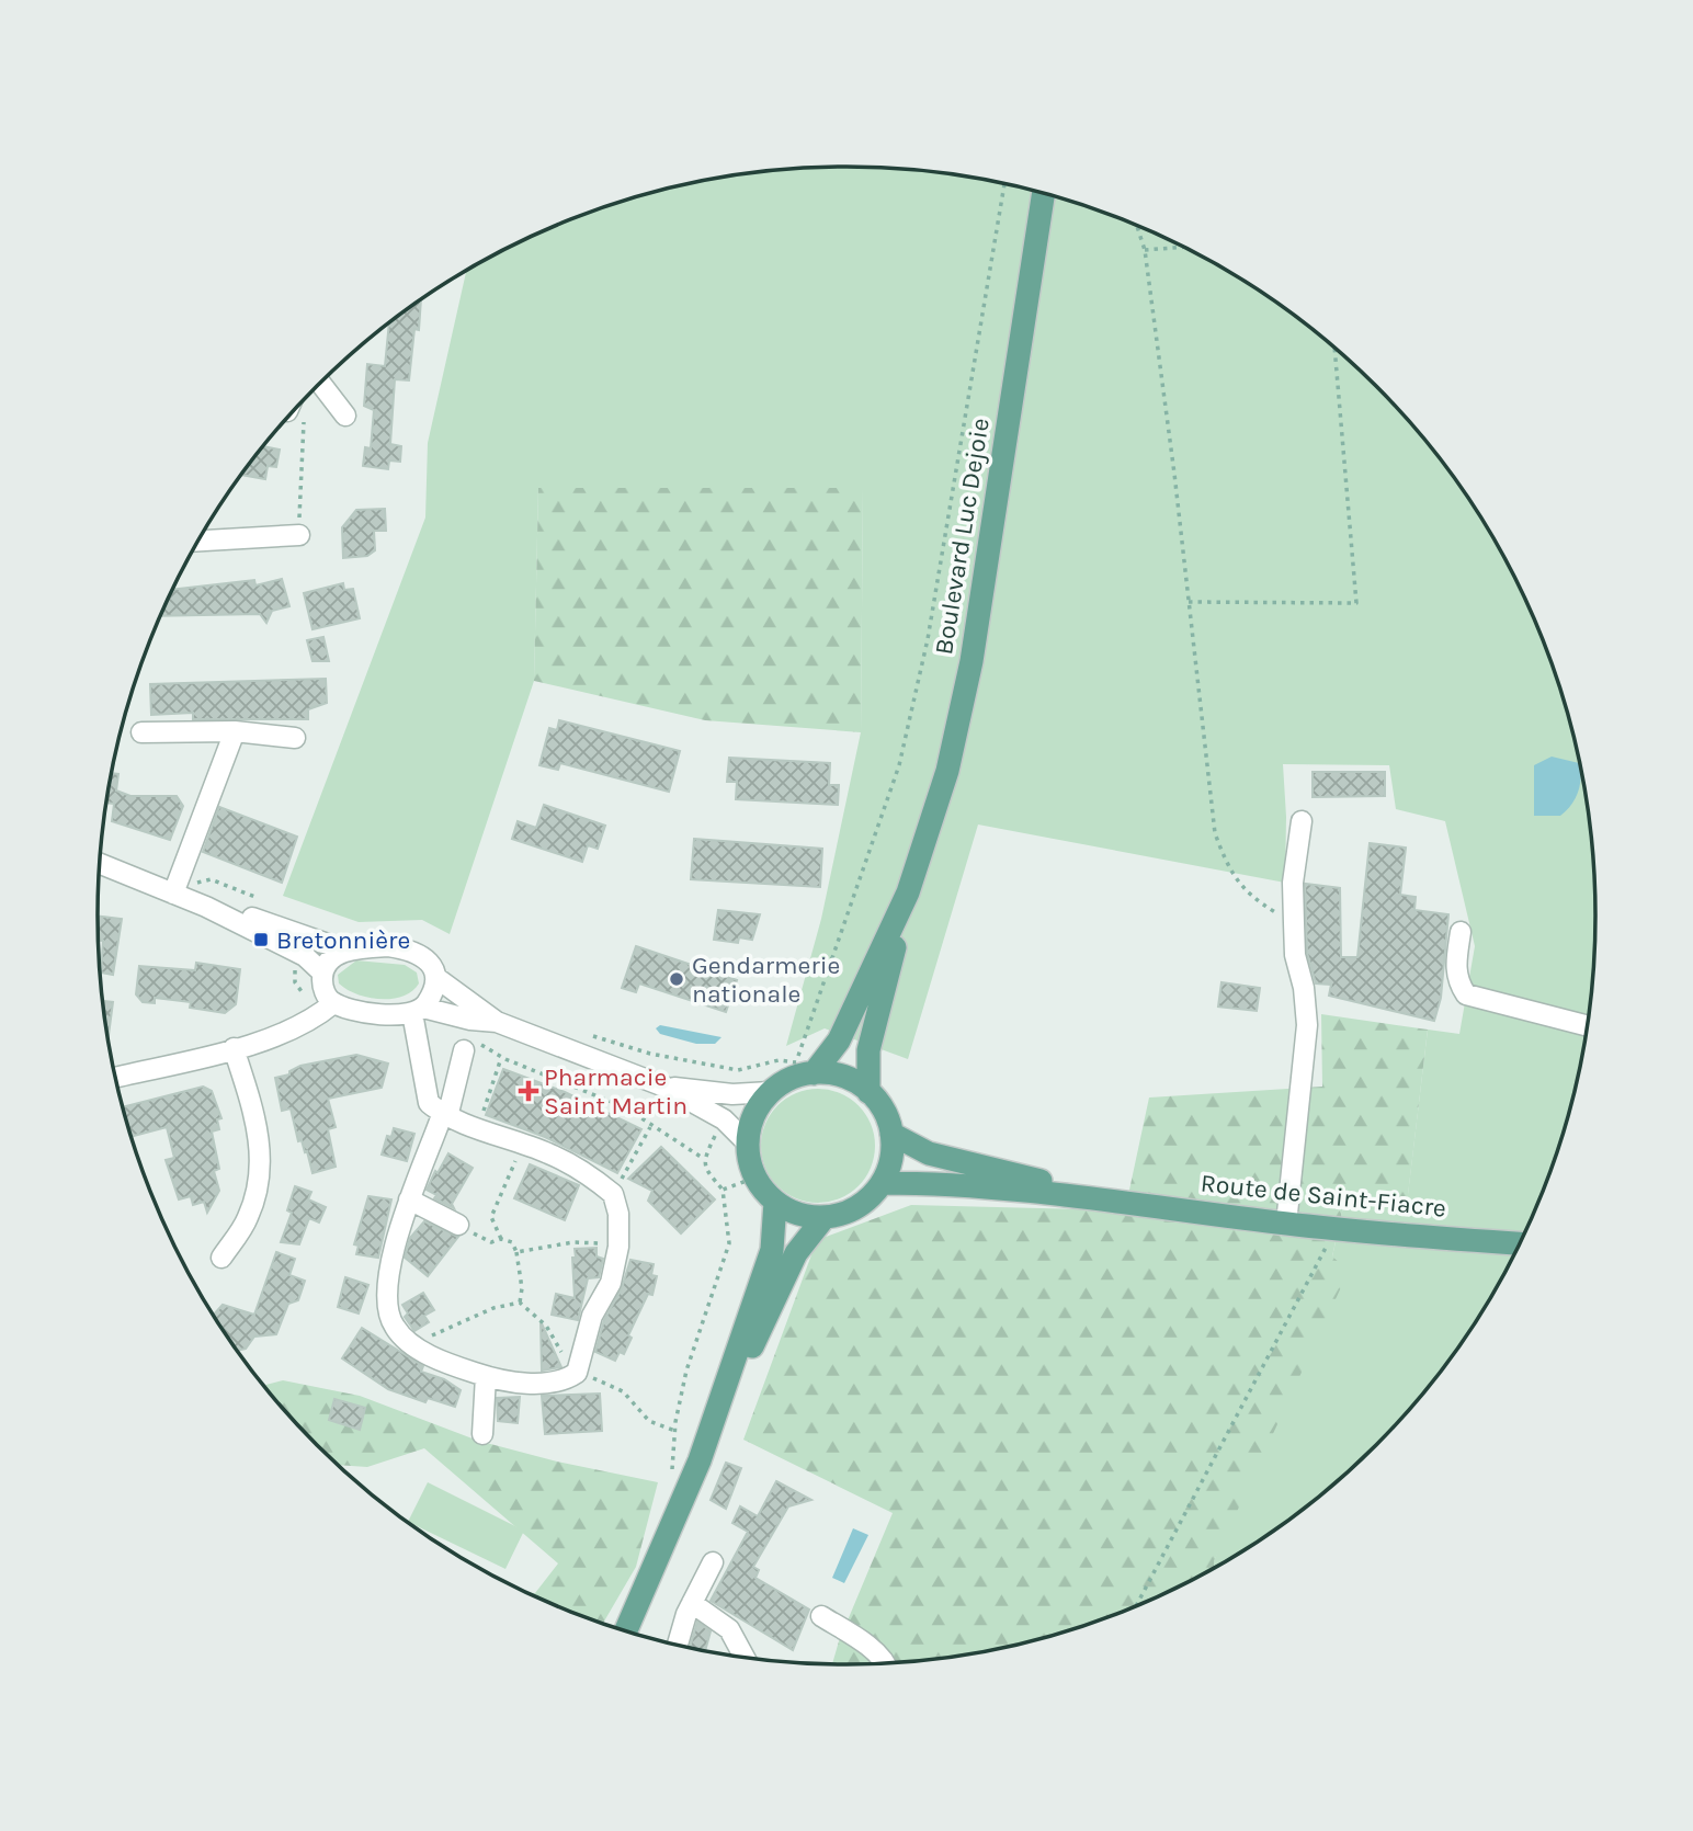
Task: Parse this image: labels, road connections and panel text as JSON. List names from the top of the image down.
{
  "streets": {
    "main road": ["Boulevard Luc Dejoie", "Route de Saint-Fiacre"]
  },
  "crossings": [
    ["Boulevard Luc Dejoie", "Route de Saint-Fiacre"]
  ],
  "places": {
    "transit": ["Bretonnière"],
    "other": ["Gendarmerie nationale"],
    "health": ["Pharmacie Saint Martin"]
  }
}
